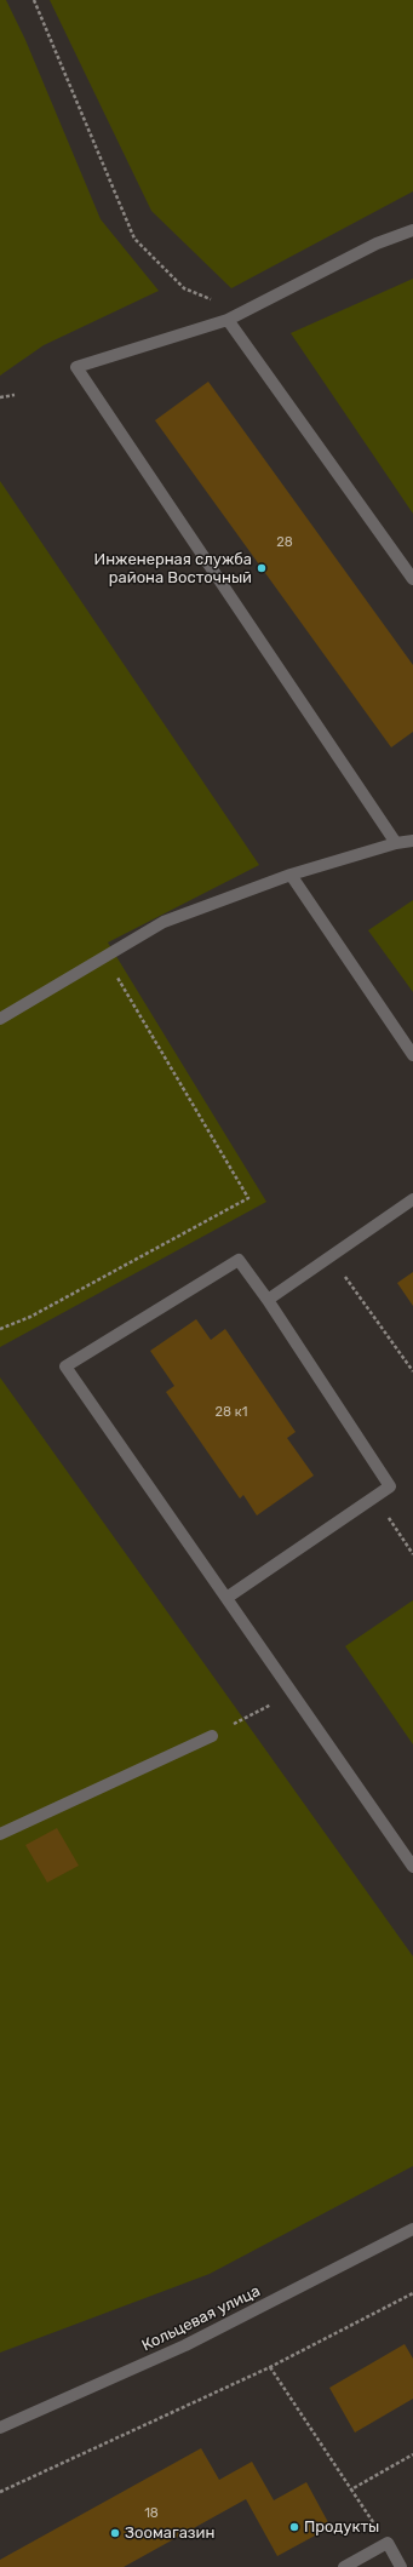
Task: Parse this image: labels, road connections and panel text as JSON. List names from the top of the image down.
{
  "streets": {
    "street": ["Кольцевая улица"]
  },
  "places": ["Инженерная служба района Восточный", "Продукты", "Зоомагазин"],
  "house_numbers": ["28", "28 к1", "18"]
}
